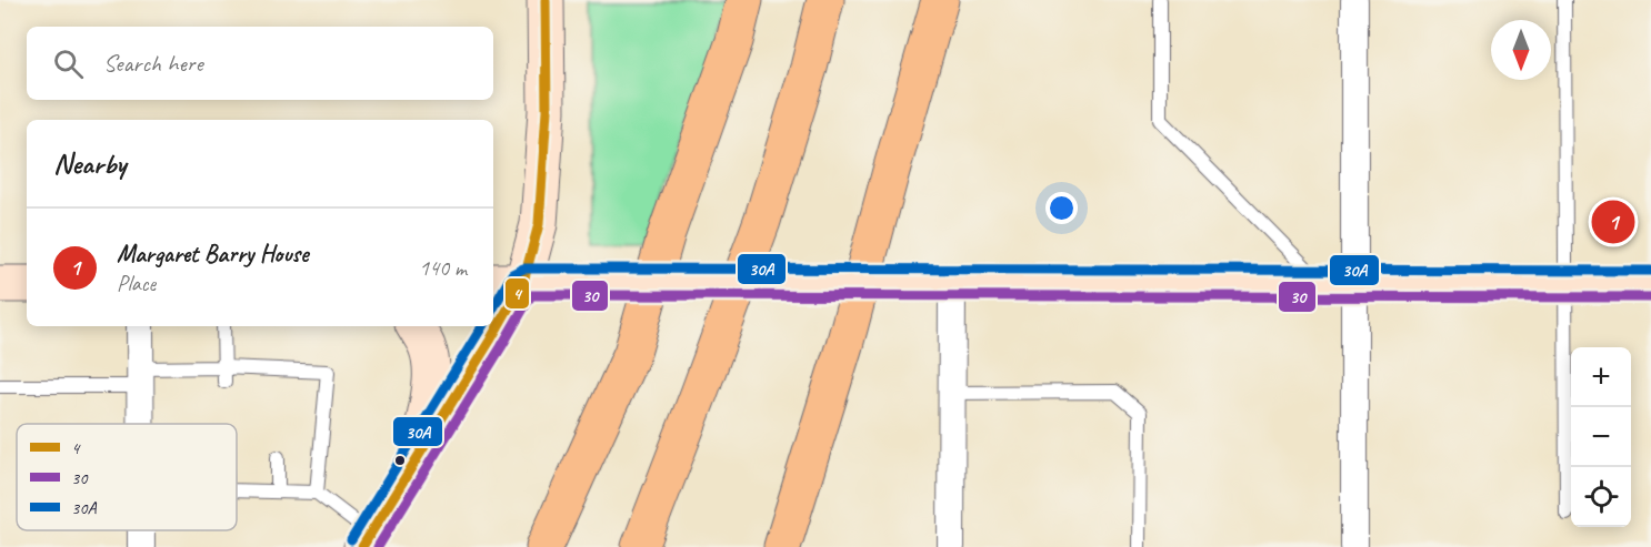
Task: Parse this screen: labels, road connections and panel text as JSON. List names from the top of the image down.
{
  "lines": ["transit line 4", "transit line 30A", "transit line 30"],
  "legend": ["4", "30", "30A"],
  "north": "bottom",
  "page": {
    "search": "Search here",
    "heading": "Nearby",
    "pins": "1",
    "list": [
      {
        "mark": "1",
        "name": "Margaret Barry House",
        "note": "Place",
        "value": "140 m"
      }
    ],
    "map_buttons": ["+", "−"]
  }
}
